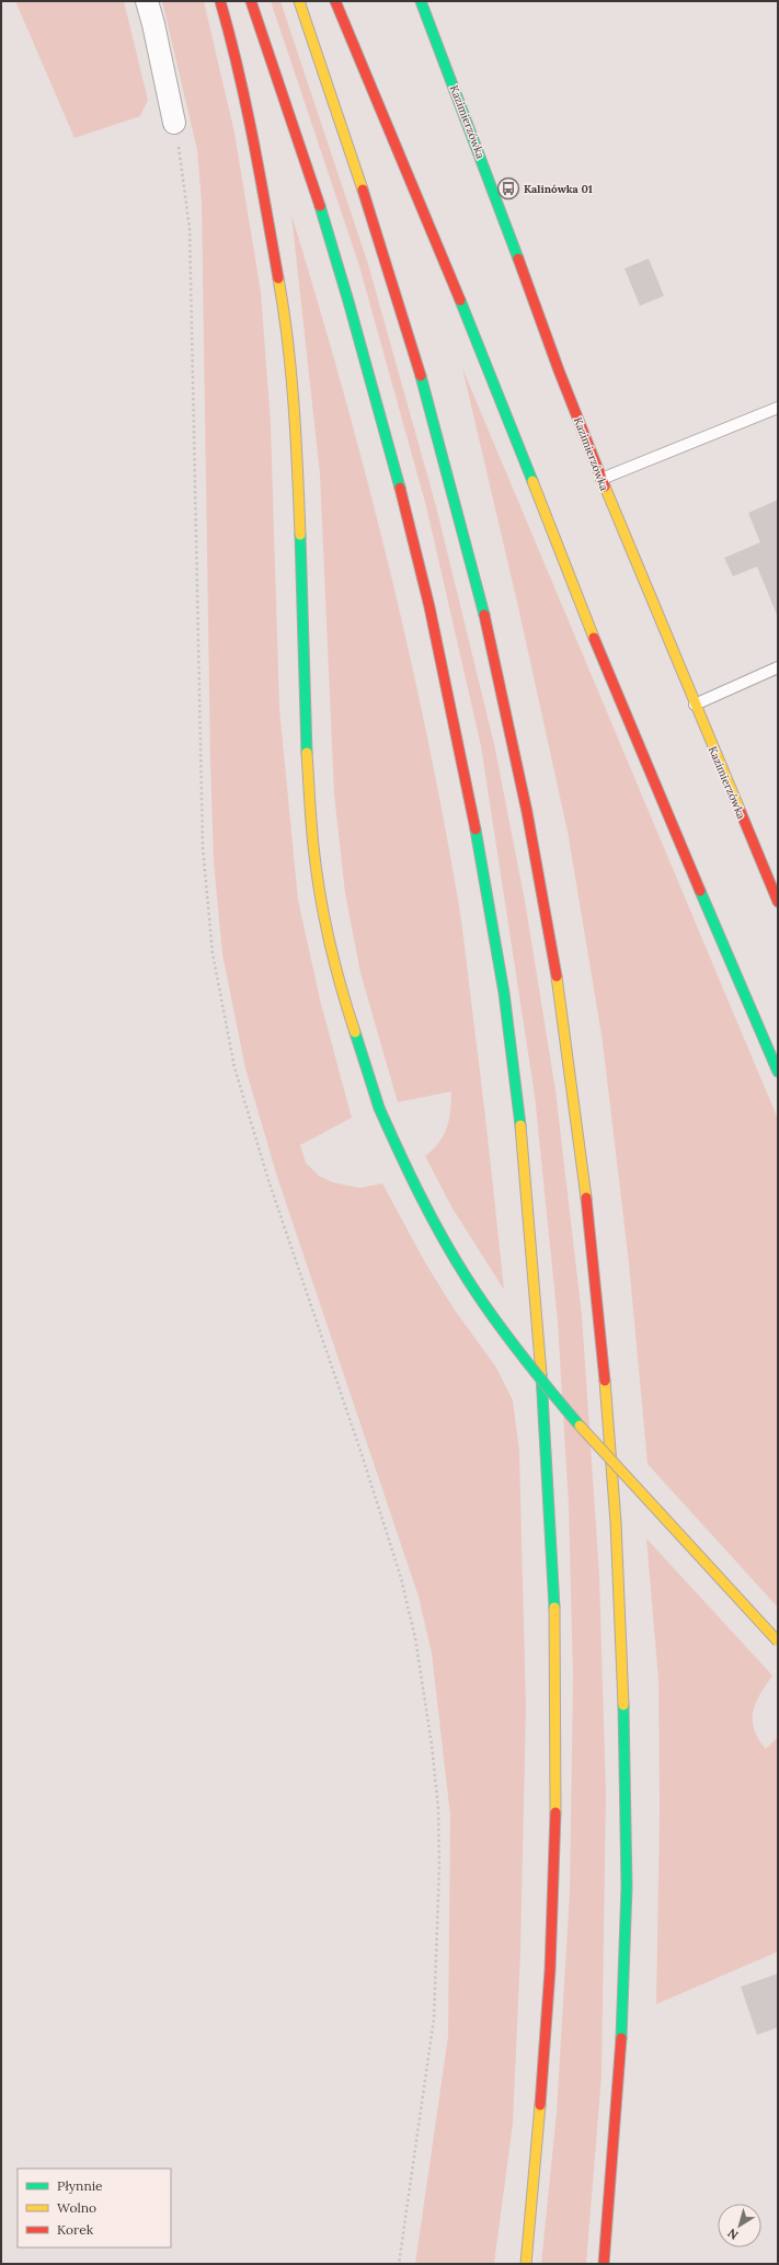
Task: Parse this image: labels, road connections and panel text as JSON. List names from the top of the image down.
{
  "streets": {
    "main road": ["Kazimierzówka"]
  },
  "places": {
    "bus stop": ["Kalinówka 01"]
  },
  "legend": ["Płynnie", "Wolno", "Korek"],
  "north": "bottom left"
}
